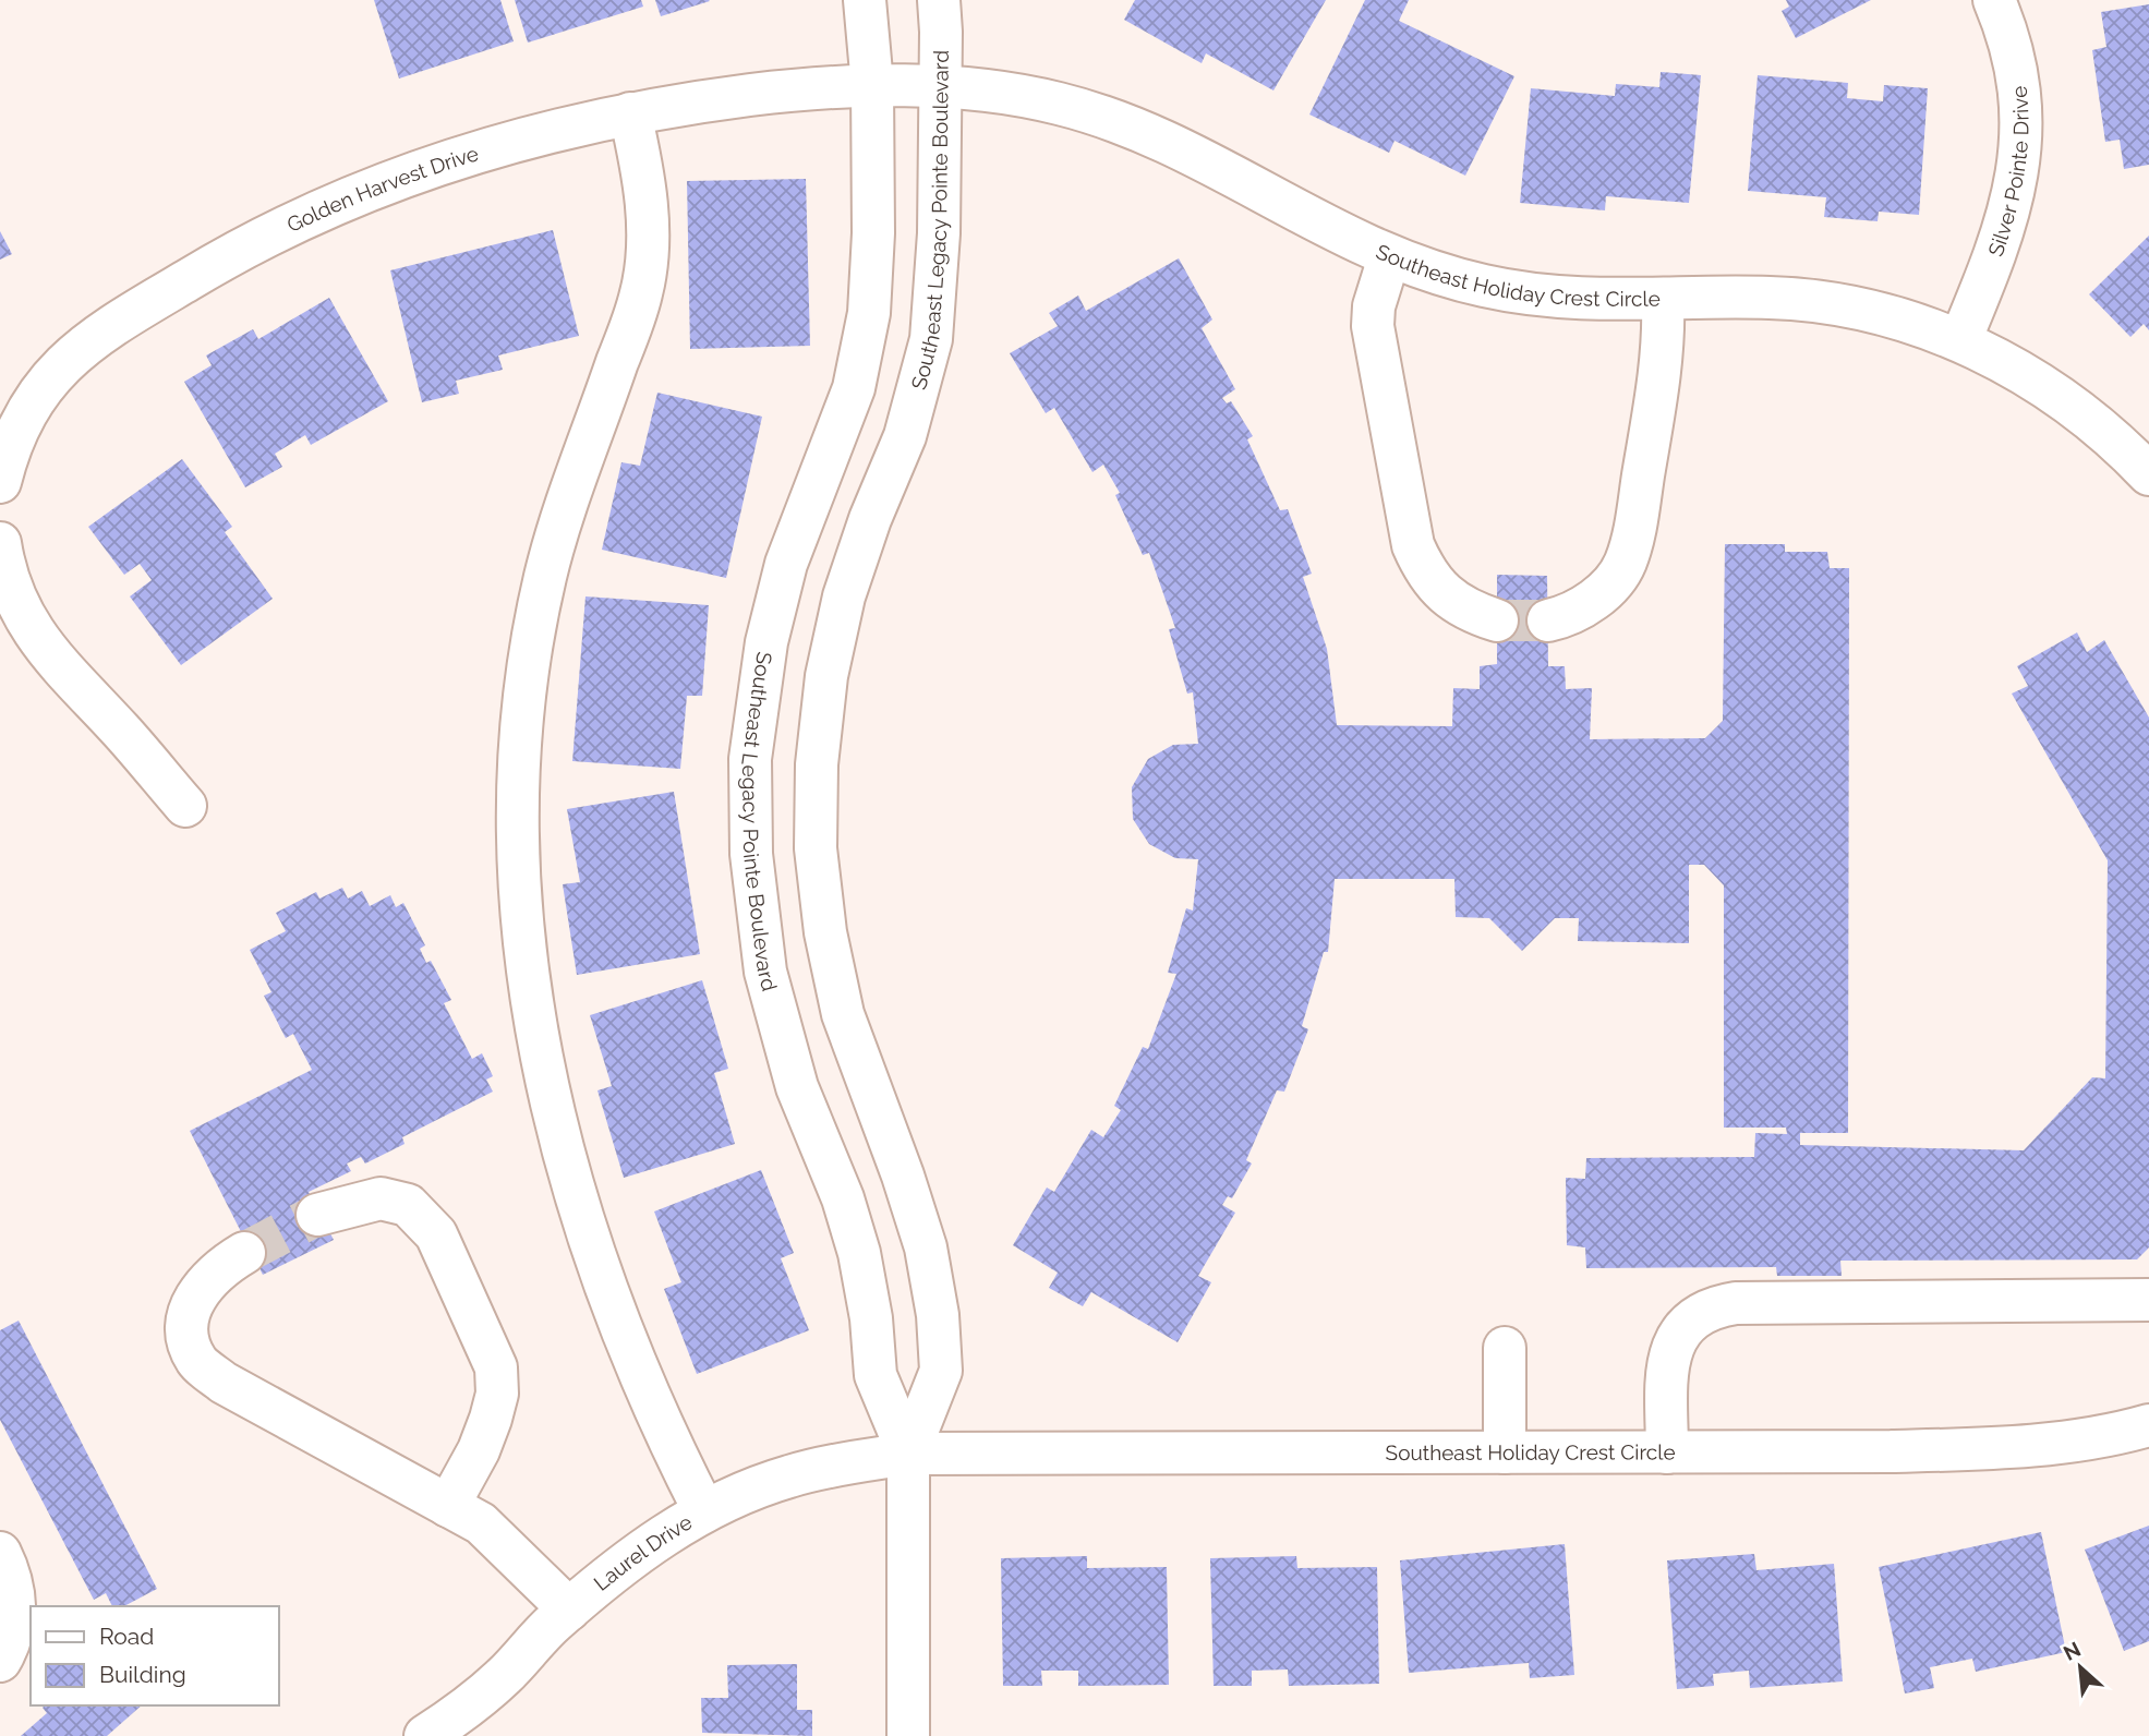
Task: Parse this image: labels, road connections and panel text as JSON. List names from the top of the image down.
{
  "streets": {
    "street": [
      "Silver Pointe Drive",
      "Golden Harvest Drive",
      "Southeast Legacy Pointe Boulevard",
      "Southeast Holiday Crest Circle",
      "Laurel Drive"
    ]
  },
  "crossings": [
    ["Silver Pointe Drive", "Southeast Holiday Crest Circle"],
    ["Golden Harvest Drive", "Southeast Legacy Pointe Boulevard"],
    ["Golden Harvest Drive", "Southeast Holiday Crest Circle"],
    ["Southeast Legacy Pointe Boulevard", "Southeast Holiday Crest Circle"],
    ["Southeast Legacy Pointe Boulevard", "Laurel Drive"],
    ["Southeast Holiday Crest Circle", "Laurel Drive"]
  ],
  "legend": ["Road", "Building"],
  "north": "top left"
}
